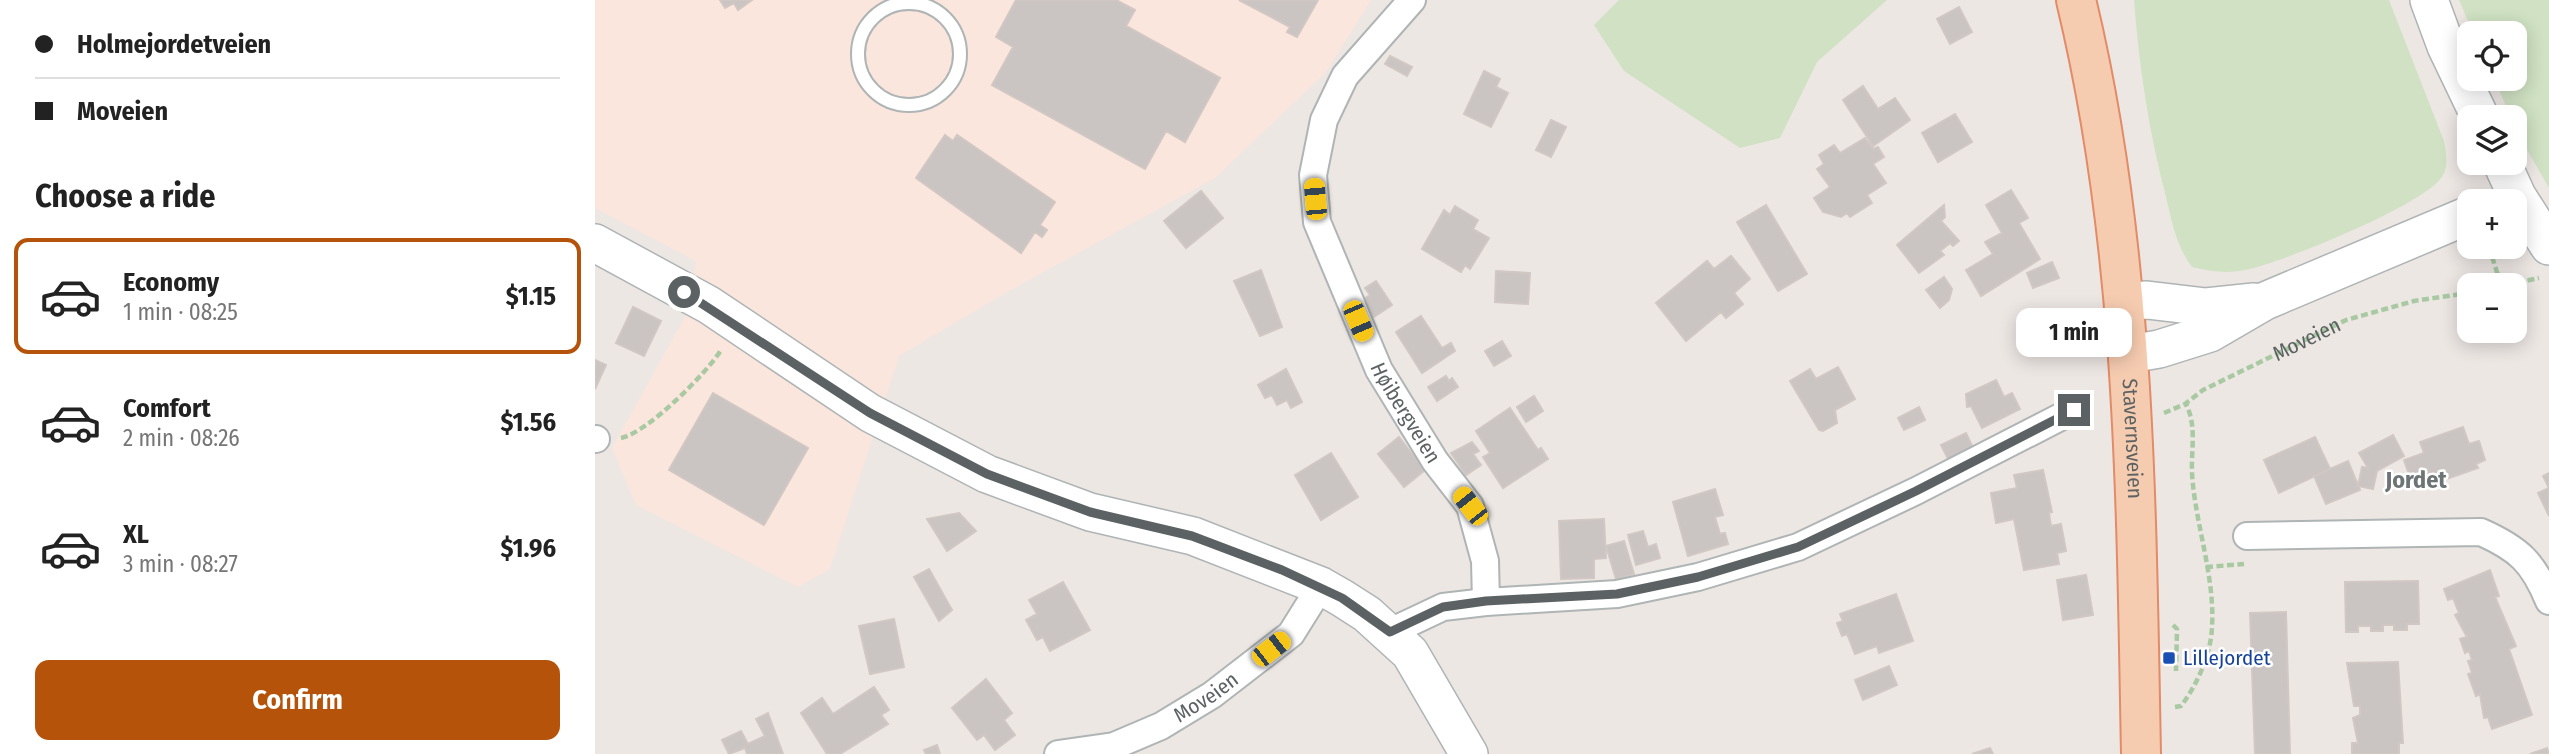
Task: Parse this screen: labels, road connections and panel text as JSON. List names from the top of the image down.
{
  "streets": {
    "main road": ["Stavernsveien"],
    "street": ["Moveien", "Høibergveien"]
  },
  "districts": ["Jordet"],
  "places": {
    "transit": ["Lillejordet"]
  },
  "page": {
    "banner": ["Holmejordetveien", "Moveien"],
    "map_buttons": ["+", "−"],
    "heading": "Choose a ride",
    "list": [
      {
        "name": "Economy",
        "note": "1 min · 08:25",
        "value": "$1.15"
      },
      {
        "name": "Comfort",
        "note": "2 min · 08:26",
        "value": "$1.56"
      },
      {
        "name": "XL",
        "note": "3 min · 08:27",
        "value": "$1.96"
      }
    ],
    "bubble": "1 min",
    "buttons": "Confirm"
  }
}
